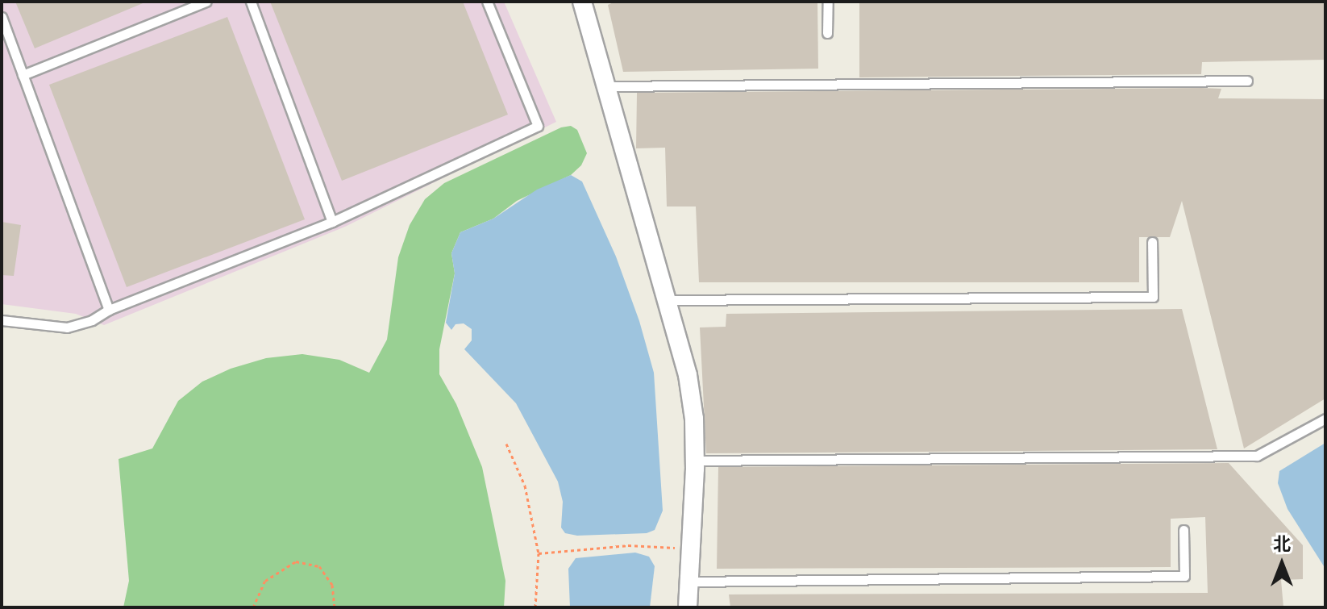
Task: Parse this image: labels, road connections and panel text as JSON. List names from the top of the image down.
{
  "north": "top"
}
